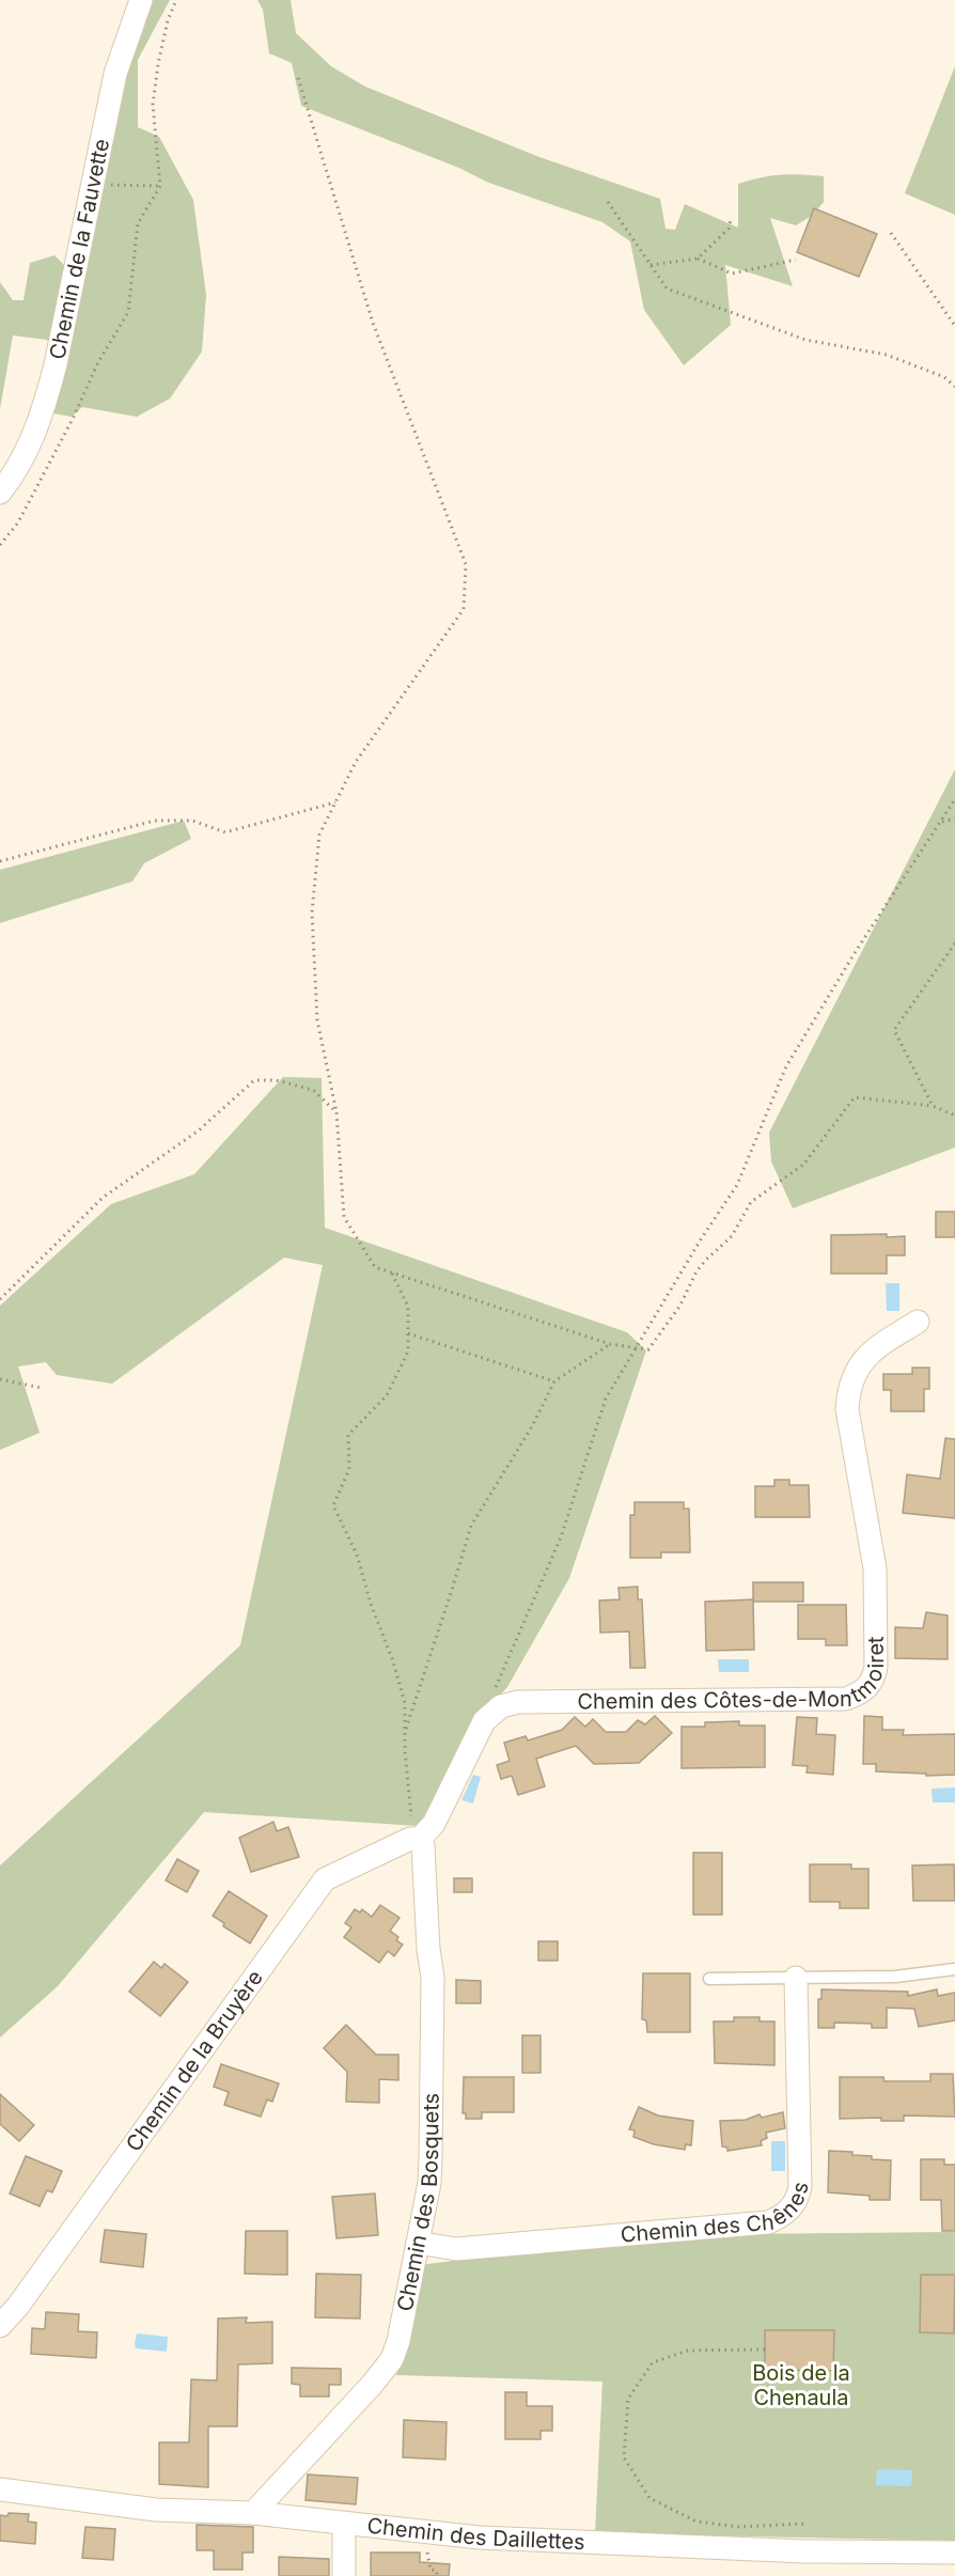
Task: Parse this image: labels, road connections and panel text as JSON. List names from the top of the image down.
{
  "streets": {
    "street": [
      "Chemin de la Fauvette",
      "Chemin des Côtes-de-Montmoiret",
      "Chemin de la Bruyère",
      "Chemin des Bosquets",
      "Chemin des Chênes",
      "Chemin des Daillettes"
    ]
  },
  "crossings": [
    ["Chemin de la Bruyère", "Chemin des Bosquets"],
    ["Chemin des Bosquets", "Chemin des Chênes"],
    ["Chemin des Bosquets", "Chemin des Daillettes"]
  ],
  "parks": ["Bois de la Chenaula"]
}
